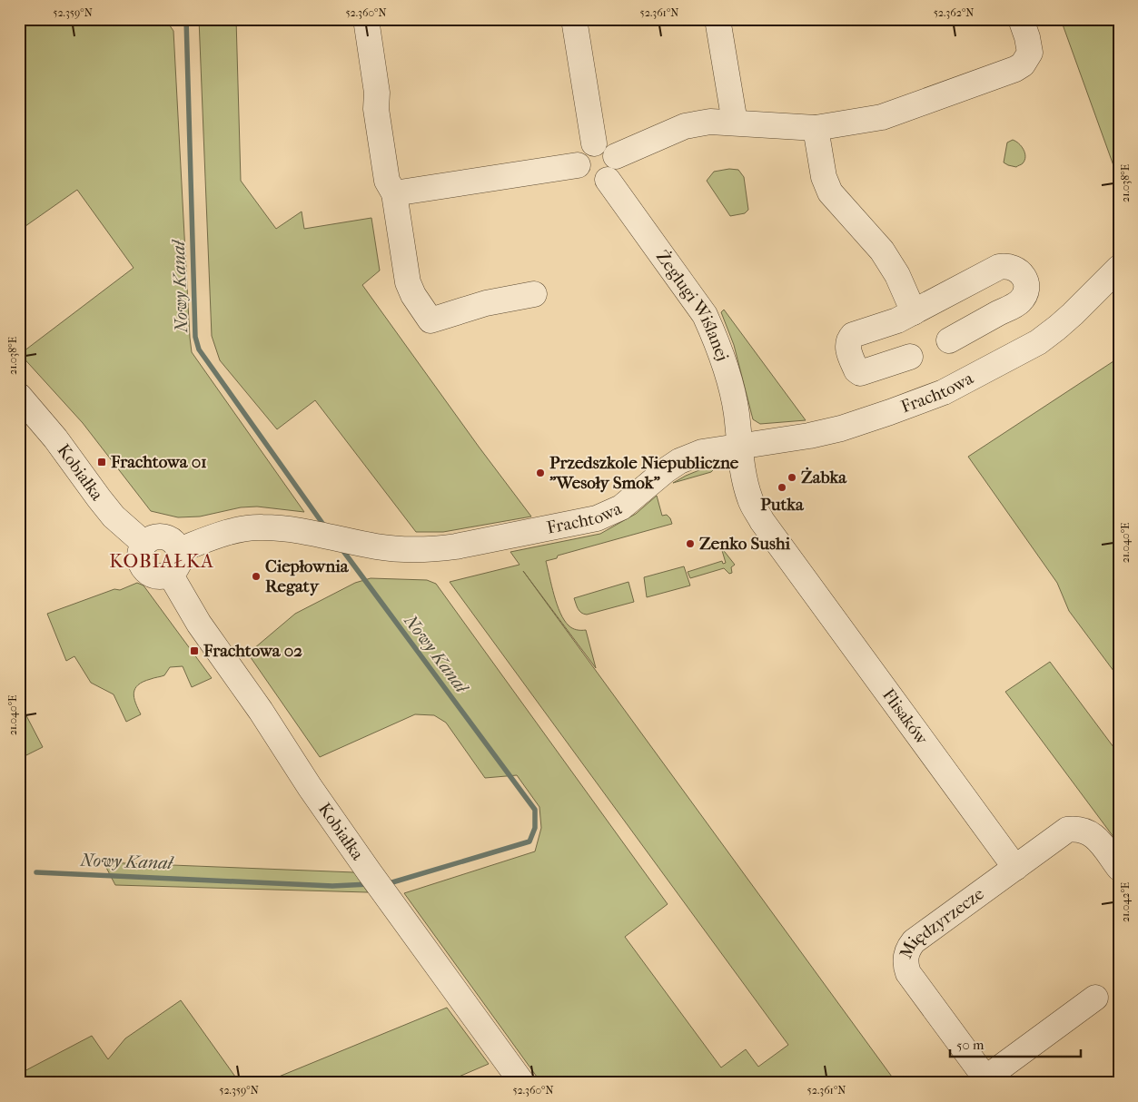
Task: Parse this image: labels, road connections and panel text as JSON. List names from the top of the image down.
{
  "streets": {
    "street": [
      "Żeglugi Wiślanej",
      "Frachtowa",
      "Kobiałka",
      "Flisaków",
      "Międzyrzecze"
    ]
  },
  "crossings": [
    ["Żeglugi Wiślanej", "Frachtowa"],
    ["Żeglugi Wiślanej", "Flisaków"],
    ["Frachtowa", "Kobiałka"],
    ["Frachtowa", "Flisaków"],
    ["Flisaków", "Międzyrzecze"]
  ],
  "districts": ["KOBIAŁKA"],
  "water": ["Nowy Kanał"],
  "places": {
    "transit": ["Frachtowa 01", "Frachtowa 02"],
    "other": [
      "Przedszkole Niepubliczne \"Wesoły Smok\"",
      "Żabka",
      "Putka",
      "Zenko Sushi",
      "Ciepłownia Regaty"
    ]
  },
  "scale_bar": "50 m",
  "coordinates": [
    "52.359°N",
    "52.360°N",
    "52.361°N",
    "52.362°N",
    "21.038°E",
    "21.040°E",
    "21.042°E"
  ]
}
